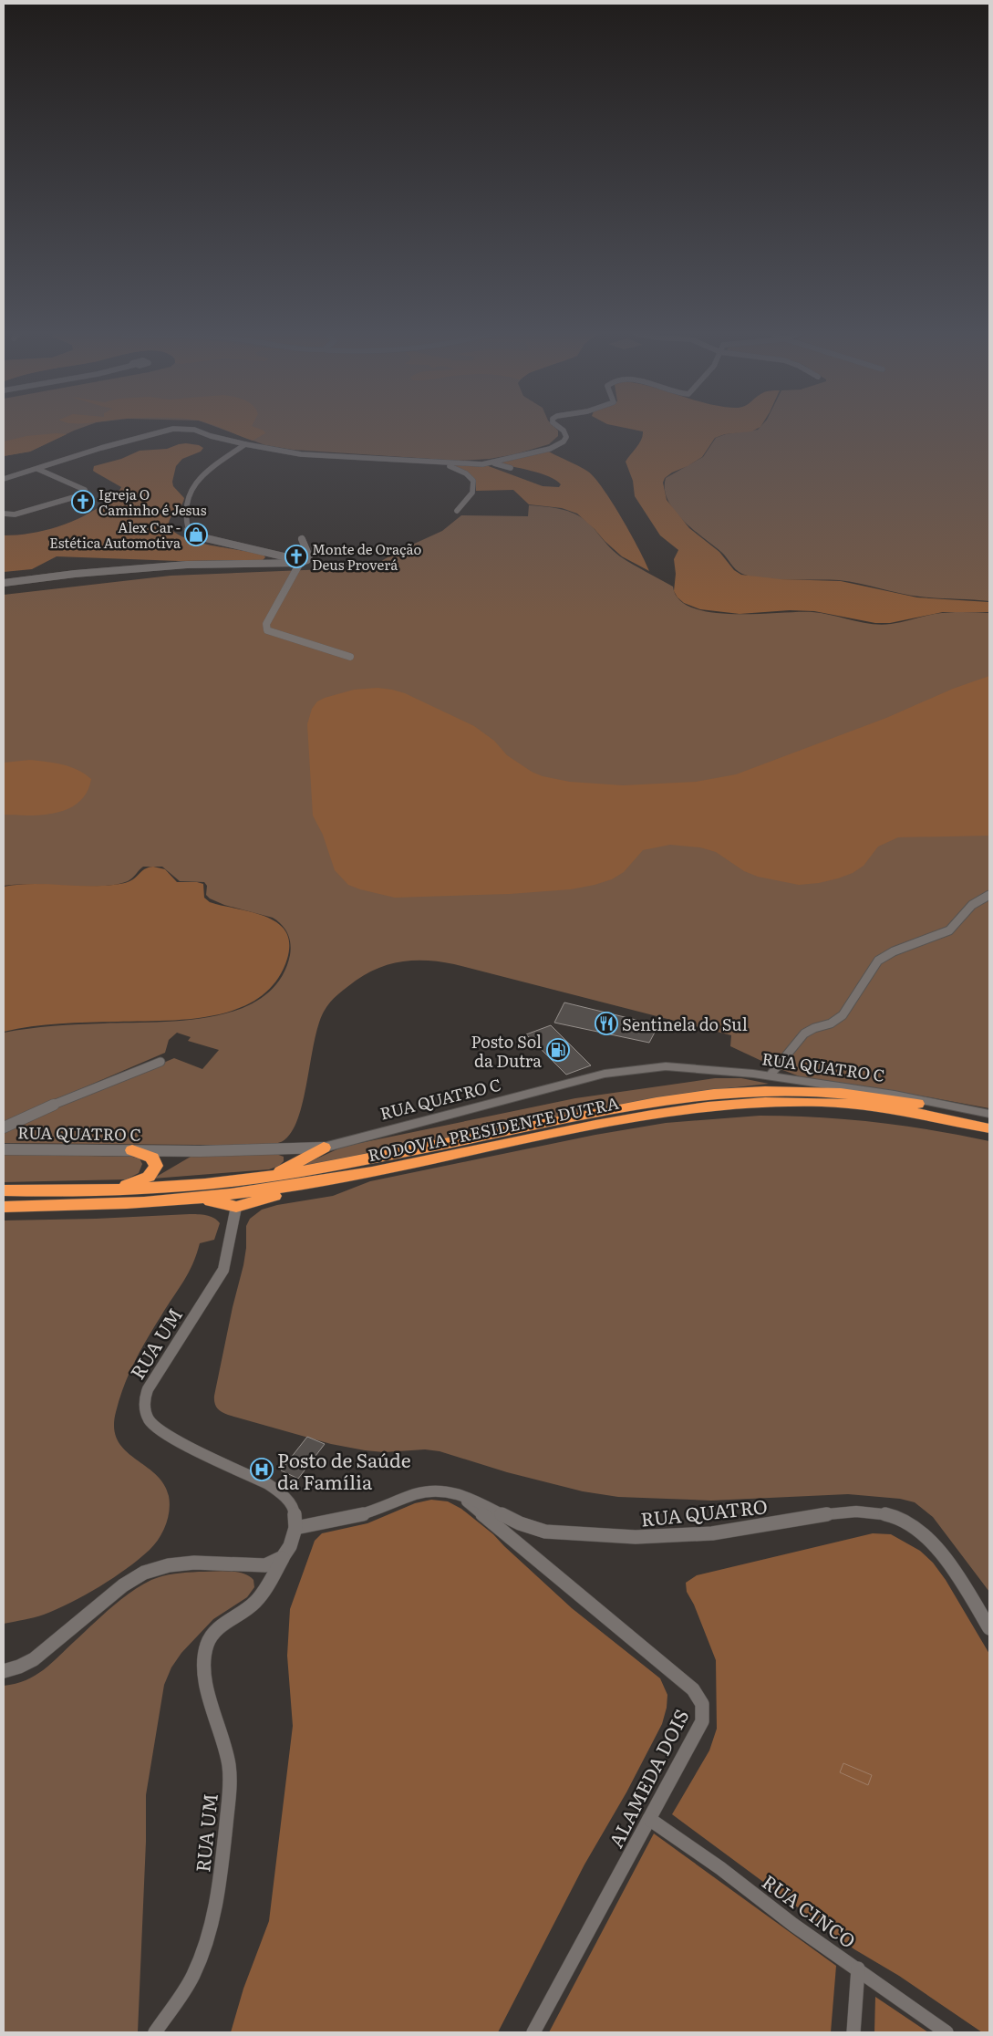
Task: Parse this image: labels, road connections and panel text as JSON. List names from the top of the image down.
{
  "streets": {
    "highway": ["RODOVIA PRESIDENTE DUTRA"],
    "street": [
      "RUA QUATRO C",
      "RUA UM",
      "RUA QUATRO",
      "ALAMEDA DOIS",
      "RUA CINCO"
    ]
  },
  "crossings": [
    ["RUA UM", "RUA QUATRO"],
    ["RUA QUATRO", "ALAMEDA DOIS"],
    ["ALAMEDA DOIS", "RUA CINCO"]
  ],
  "places": {
    "church": ["Igreja O Caminho é Jesus", "Monte de Oração Deus Proverá"],
    "shop": ["Alex Car - Estética Automotiva"],
    "restaurant": ["Sentinela do Sul"],
    "fuel station": ["Posto Sol da Dutra"],
    "hospital": ["Posto de Saúde da Família"]
  }
}
